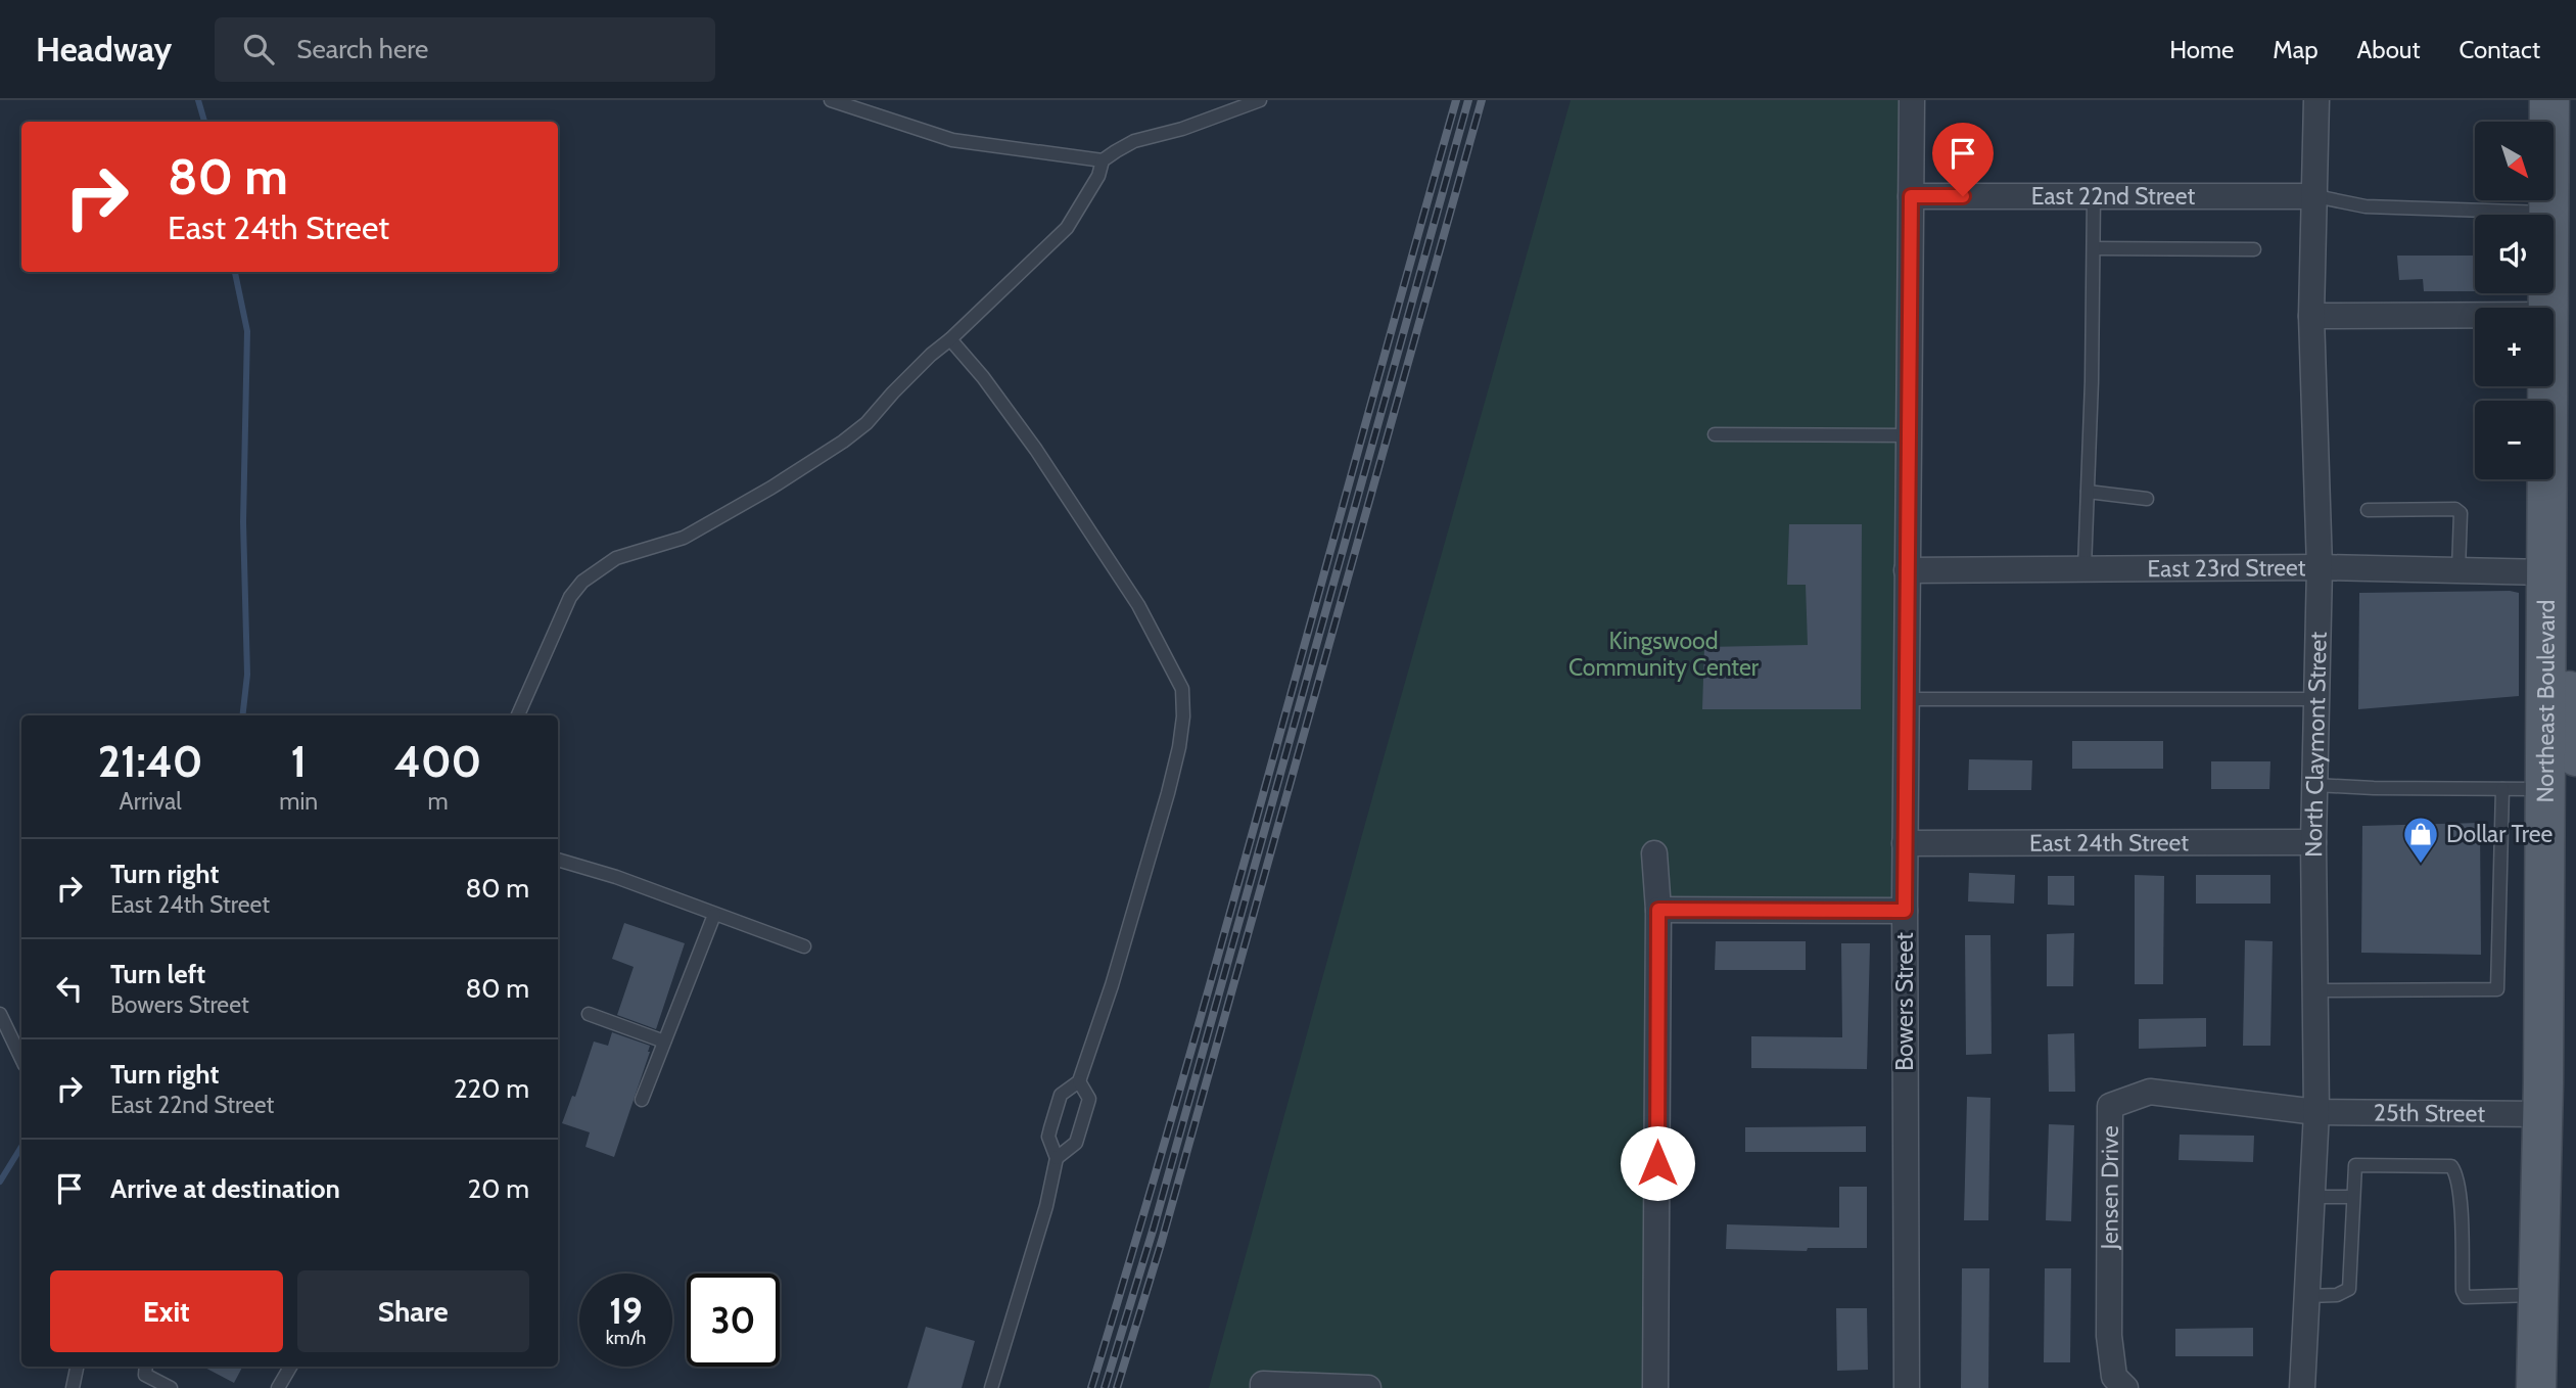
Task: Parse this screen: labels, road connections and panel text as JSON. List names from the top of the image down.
{
  "streets": {
    "main road": ["Northeast Boulevard"],
    "street": [
      "East 22nd Street",
      "East 23rd Street",
      "North Claymont Street",
      "East 24th Street",
      "Bowers Street",
      "25th Street",
      "Jensen Drive"
    ]
  },
  "crossings": [
    ["East 22nd Street", "North Claymont Street"],
    ["East 22nd Street", "Bowers Street"],
    ["East 23rd Street", "Northeast Boulevard"],
    ["East 23rd Street", "North Claymont Street"],
    ["East 23rd Street", "Bowers Street"],
    ["Northeast Boulevard", "25th Street"],
    ["North Claymont Street", "East 24th Street"],
    ["North Claymont Street", "25th Street"],
    ["North Claymont Street", "Jensen Drive"],
    ["East 24th Street", "Bowers Street"],
    ["25th Street", "Jensen Drive"]
  ],
  "parks": ["Kingswood Community Center"],
  "places": {
    "shop": ["Dollar Tree"]
  },
  "north": "bottom right",
  "page": {
    "header": "Headway",
    "search": "Search here",
    "nav": [
      "Home",
      "Map",
      "About",
      "Contact"
    ],
    "map_buttons": ["+", "−"],
    "turn": ["80 m", "East 24th Street"],
    "eta": [
      "21:40",
      "Arrival",
      "1",
      "min",
      "400",
      "m"
    ],
    "list": [
      {
        "name": "Turn right",
        "note": "East 24th Street",
        "value": "80 m"
      },
      {
        "name": "Turn left",
        "note": "Bowers Street",
        "value": "80 m"
      },
      {
        "name": "Turn right",
        "note": "East 22nd Street",
        "value": "220 m"
      },
      {
        "name": "Arrive at destination",
        "value": "20 m"
      }
    ],
    "buttons": ["Exit", "Share"],
    "speed": "19 km/h",
    "limit": "30"
  }
}
